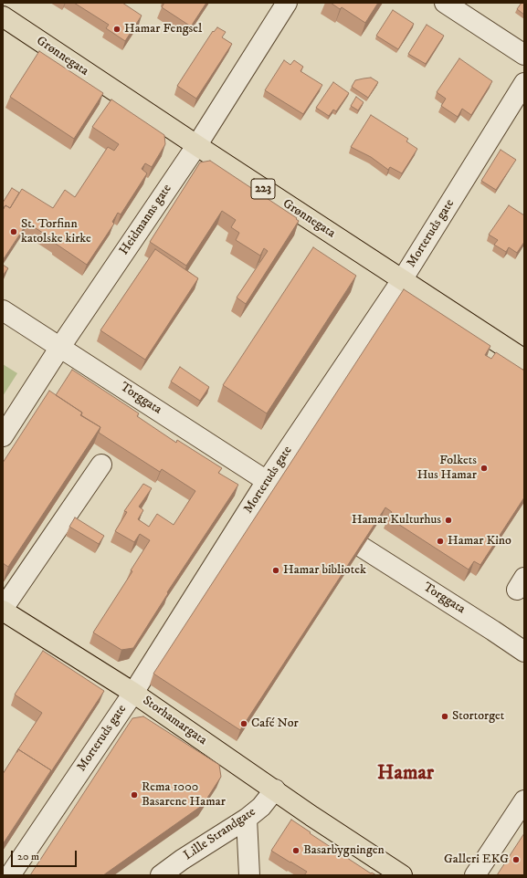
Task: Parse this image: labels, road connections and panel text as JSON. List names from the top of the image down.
{
  "streets": {
    "main road": ["Grønnegata", "223", "Storhamargata"],
    "street": [
      "Heidmanns gate",
      "Morteruds gate",
      "Torggata",
      "Lille Strandgate"
    ]
  },
  "crossings": [
    ["Grønnegata", "Heidmanns gate"],
    ["Grønnegata", "Morteruds gate"],
    ["Heidmanns gate", "Torggata"],
    ["Morteruds gate", "Torggata"],
    ["Morteruds gate", "Storhamargata"],
    ["Storhamargata", "Lille Strandgate"]
  ],
  "districts": ["Hamar"],
  "places": [
    "Hamar Fengsel",
    "St. Torfinn katolske kirke",
    "Folkets Hus Hamar",
    "Hamar Kulturhus",
    "Hamar Kino",
    "Hamar bibliotek",
    "Stortorget",
    "Café Nor",
    "Rema 1000 Basarene Hamar",
    "Basarbygningen",
    "Galleri EKG"
  ],
  "scale_bar": "20 m"
}
